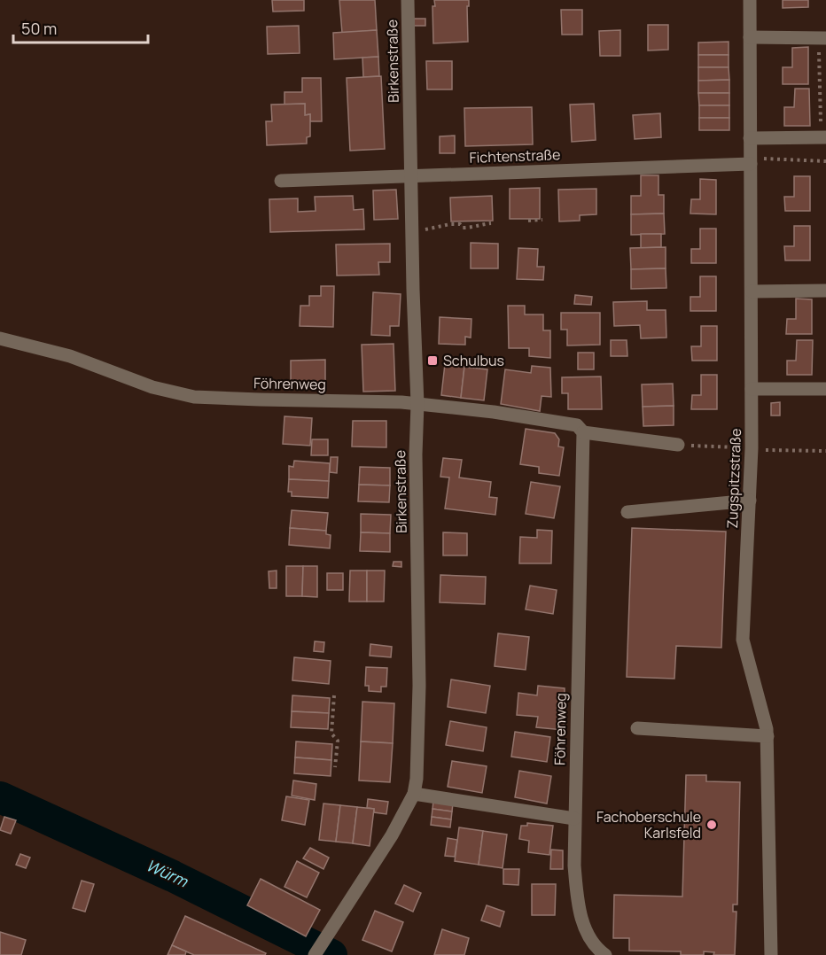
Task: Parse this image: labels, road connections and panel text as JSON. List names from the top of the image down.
{
  "streets": {
    "street": [
      "Birkenstraße",
      "Fichtenstraße",
      "Föhrenweg",
      "Zugspitzstraße"
    ]
  },
  "crossings": [
    ["Birkenstraße", "Fichtenstraße"],
    ["Birkenstraße", "Föhrenweg"],
    ["Fichtenstraße", "Zugspitzstraße"]
  ],
  "water": ["Würm"],
  "places": {
    "transit": ["Schulbus"],
    "other": ["Fachoberschule Karlsfeld"]
  },
  "scale_bar": "50 m"
}
